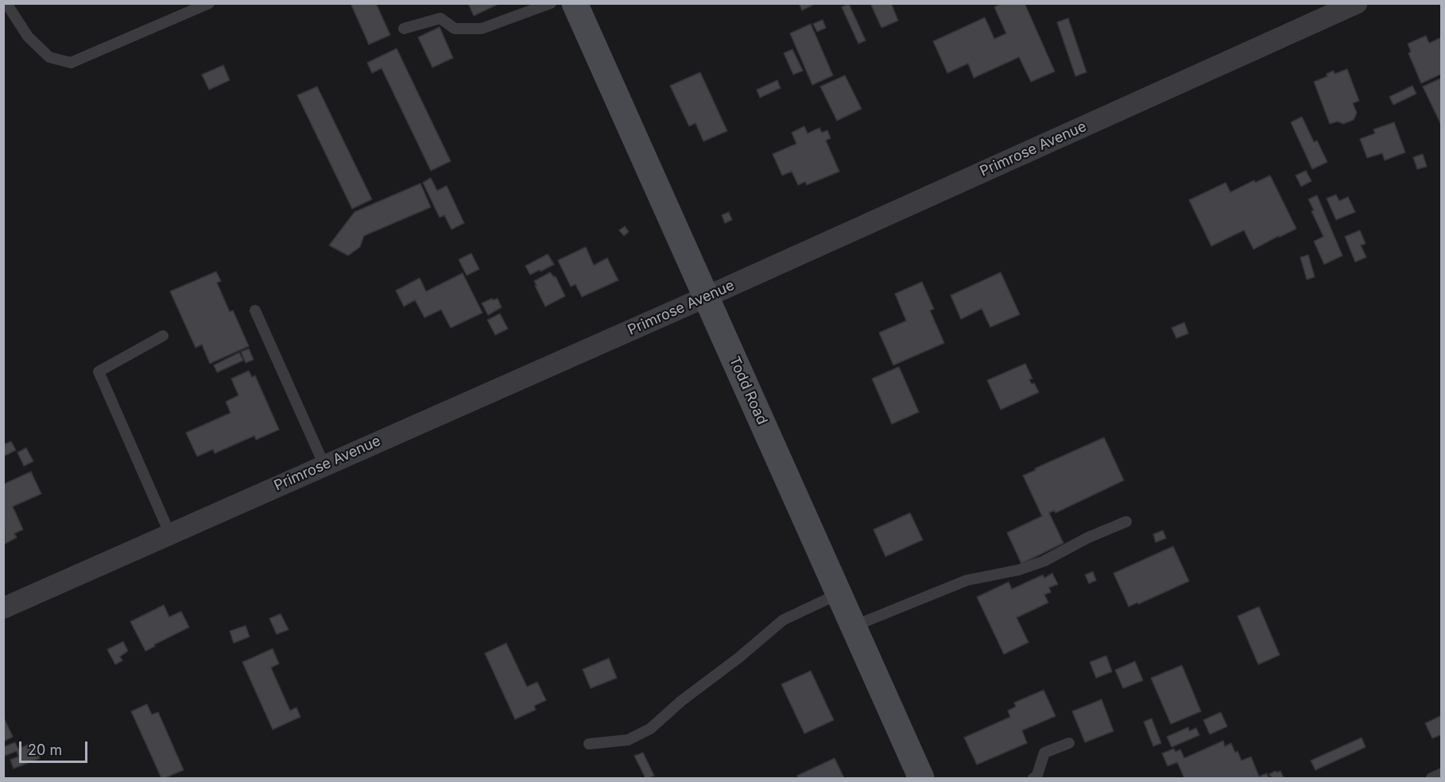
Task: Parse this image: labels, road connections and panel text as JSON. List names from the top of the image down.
{
  "streets": {
    "main road": ["Todd Road"],
    "street": ["Primrose Avenue"]
  },
  "crossings": [
    ["Primrose Avenue", "Todd Road"]
  ],
  "scale_bar": "20 m"
}
